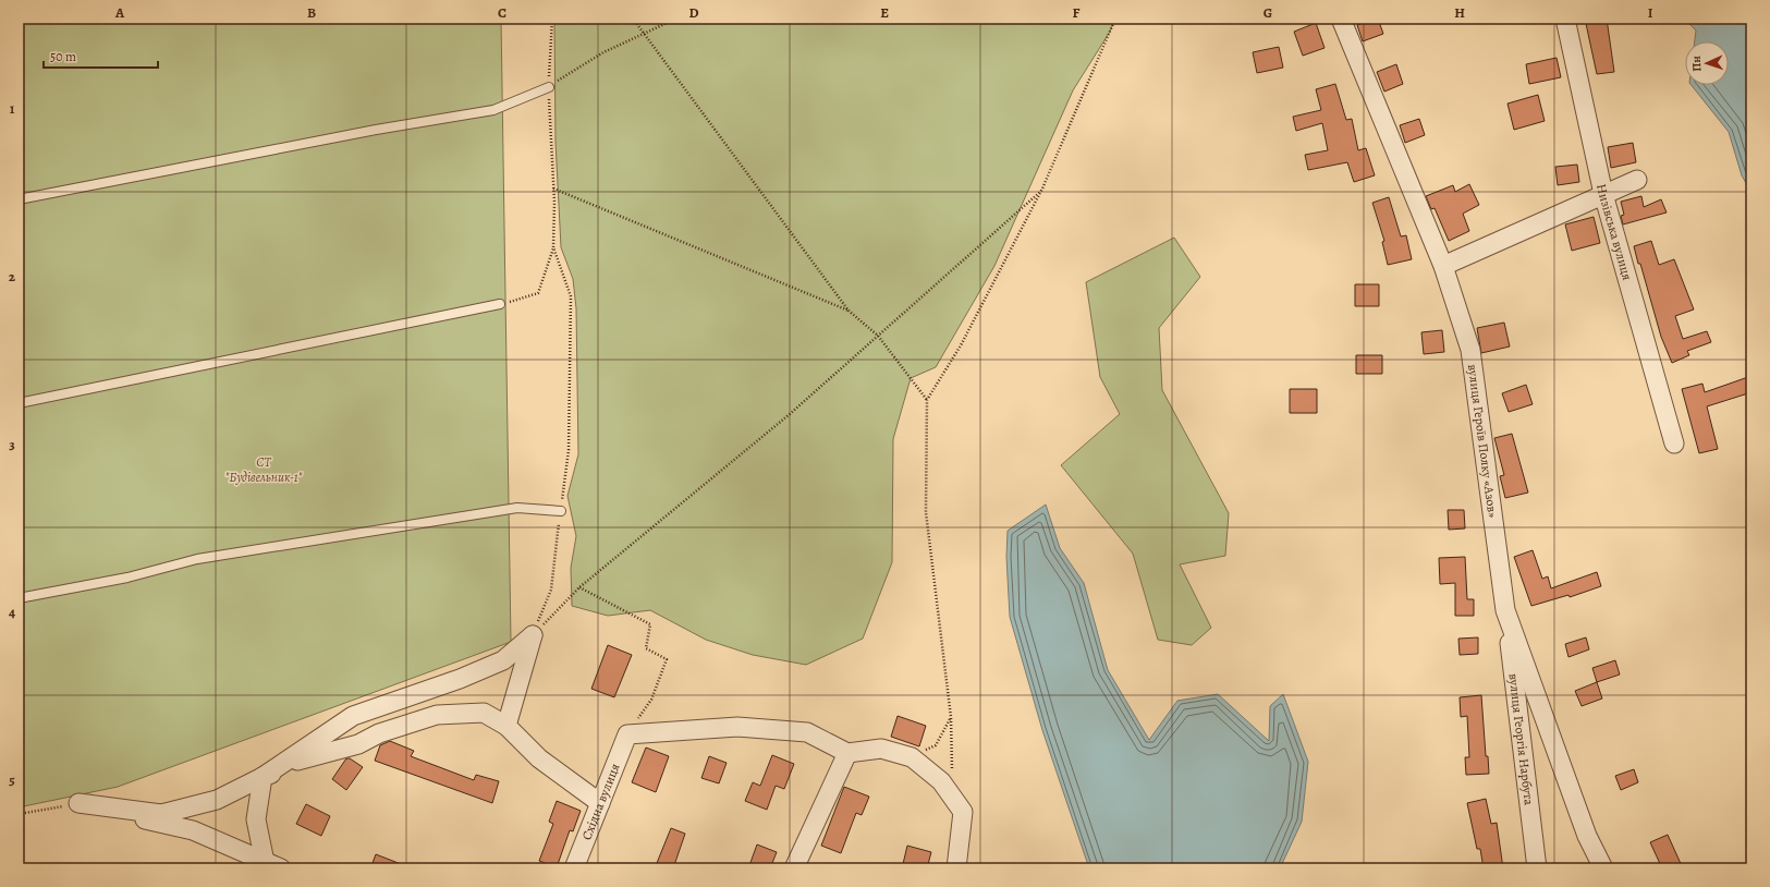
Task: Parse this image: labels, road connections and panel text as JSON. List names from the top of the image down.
{
  "streets": {
    "street": [
      "Низівська вулиця",
      "вулиця Героїв Полку «Азов»",
      "вулиця Георгія Нарбута",
      "Східна вулиця"
    ]
  },
  "crossings": [
    ["вулиця Героїв Полку «Азов»", "вулиця Георгія Нарбута"]
  ],
  "parks": ["СТ \"Будівельник-1\""],
  "scale_bar": "50 m",
  "north": "left",
  "grid": {
    "columns": [
      "A",
      "B",
      "C",
      "D",
      "E",
      "F",
      "G",
      "H",
      "I"
    ],
    "rows": [
      "1",
      "2",
      "3",
      "4",
      "5"
    ]
  }
}
